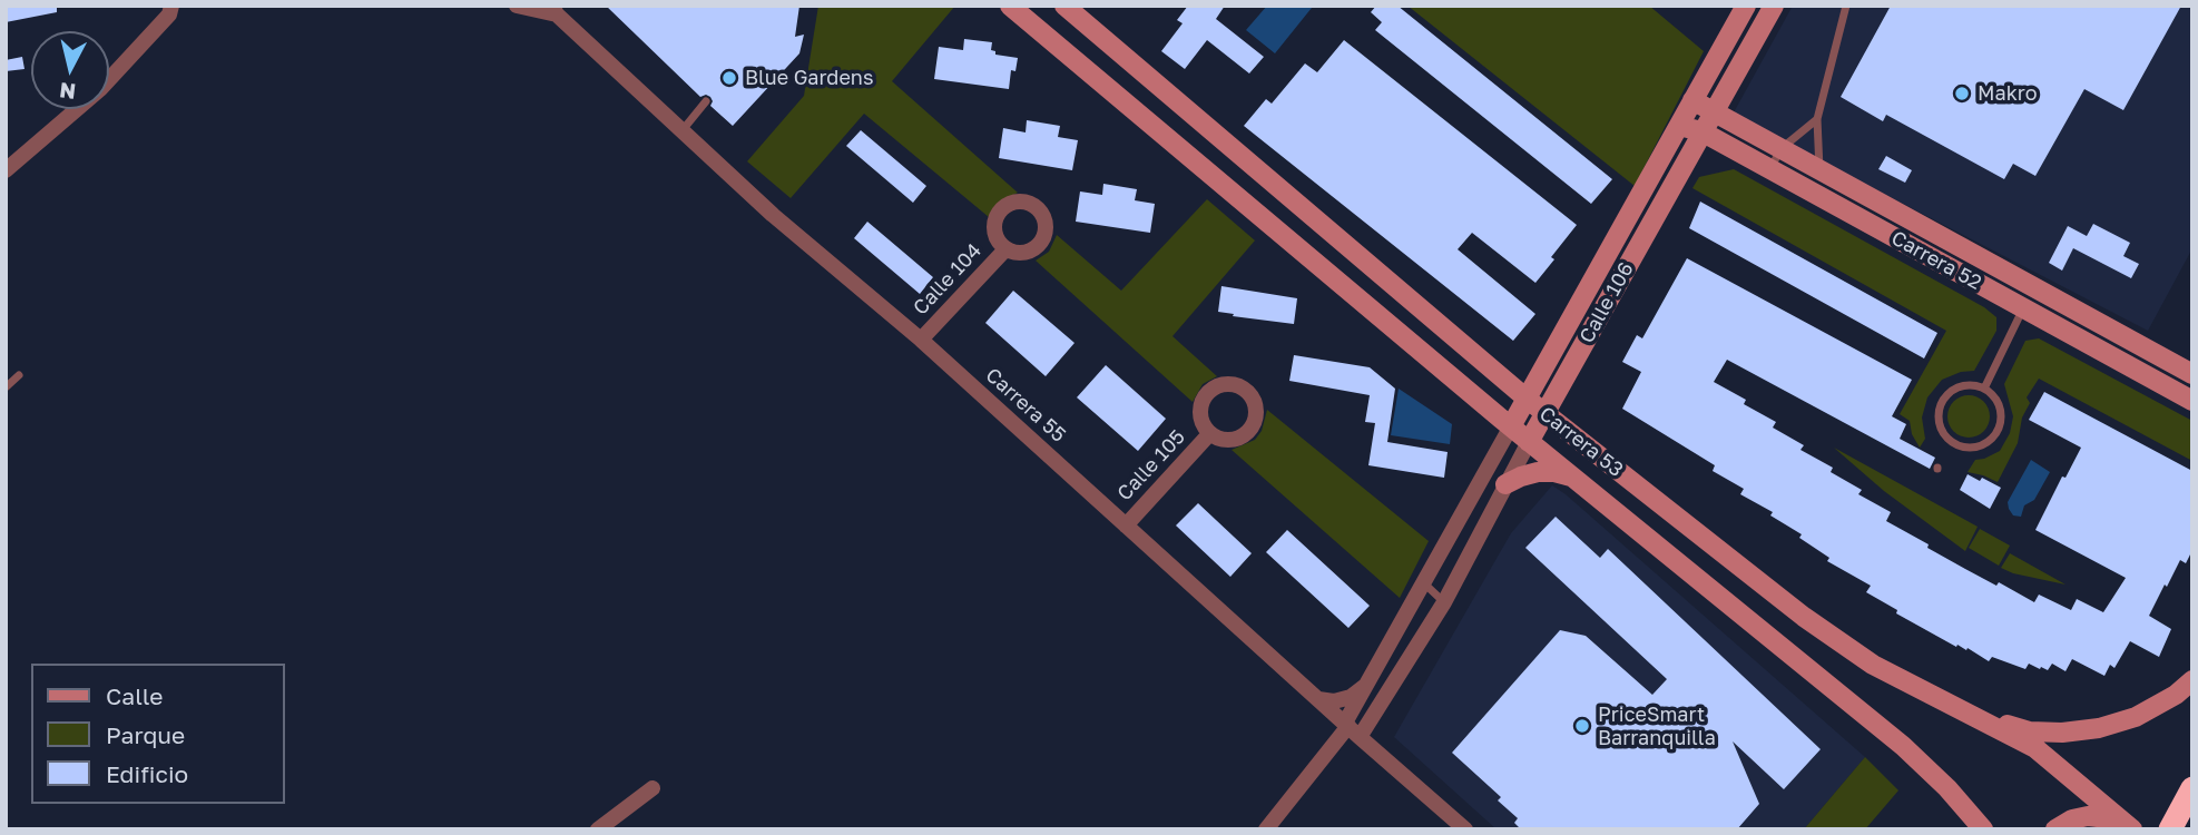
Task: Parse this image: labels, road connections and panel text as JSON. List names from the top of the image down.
{
  "streets": {
    "main road": ["Carrera 52", "Calle 106", "Carrera 53"],
    "street": ["Calle 104", "Carrera 55", "Calle 105"]
  },
  "crossings": [
    ["Carrera 52", "Calle 106"],
    ["Calle 104", "Carrera 55"],
    ["Calle 106", "Carrera 55"],
    ["Calle 106", "Carrera 53"],
    ["Carrera 55", "Calle 105"]
  ],
  "places": ["Blue Gardens", "Makro", "PriceSmart Barranquilla"],
  "legend": ["Calle", "Parque", "Edificio"],
  "north": "bottom"
}
